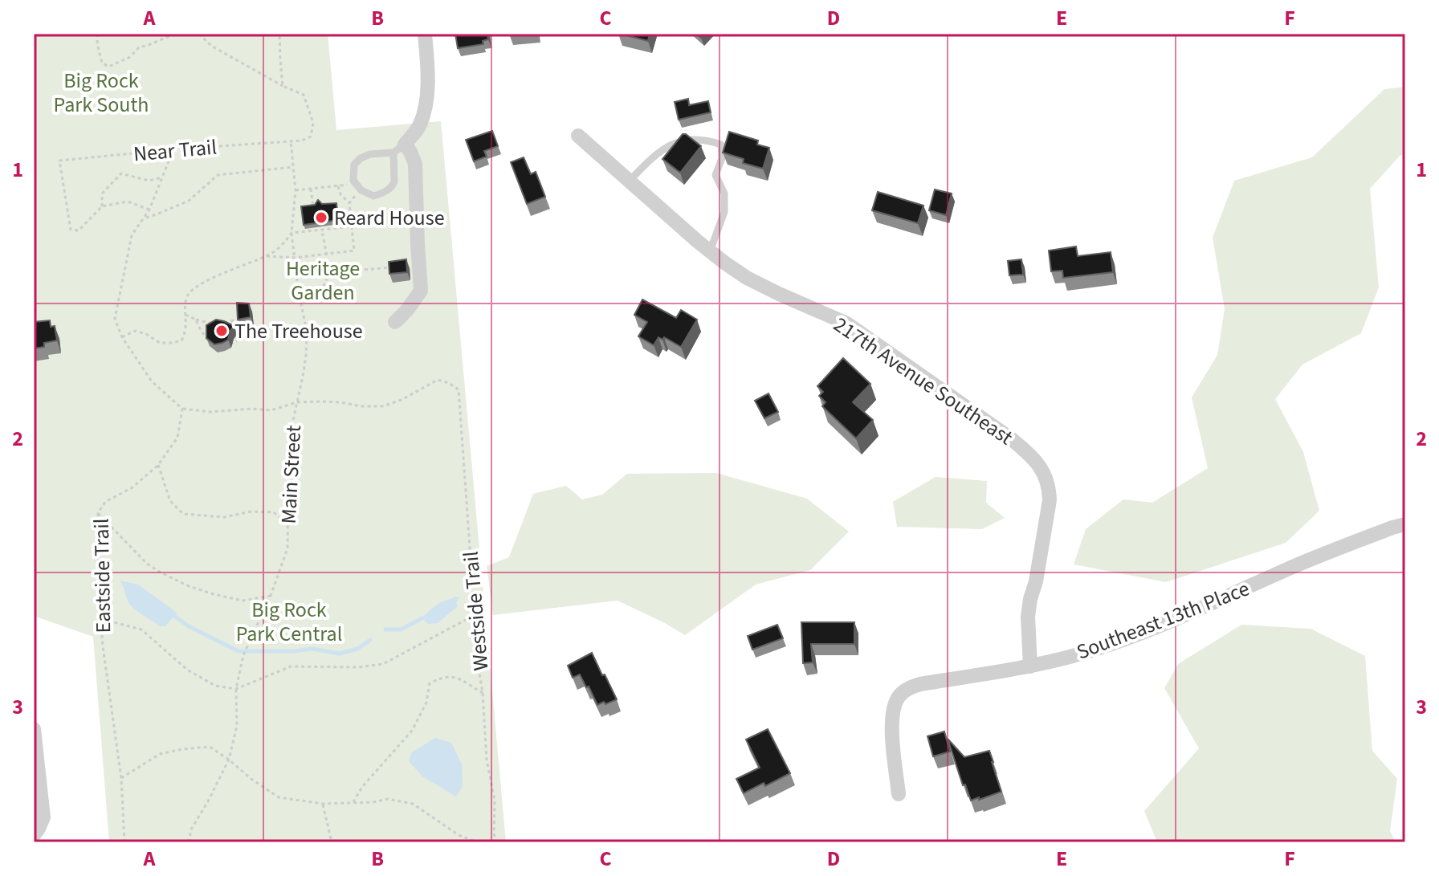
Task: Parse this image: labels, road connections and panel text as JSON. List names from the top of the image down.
{
  "streets": {
    "street": ["217th Avenue Southeast", "Southeast 13th Place"],
    "path": [
      "Near Trail",
      "Main Street",
      "Eastside Trail",
      "Westside Trail"
    ]
  },
  "crossings": [
    ["Near Trail", "Main Street"],
    ["217th Avenue Southeast", "Southeast 13th Place"],
    ["Main Street", "Westside Trail"]
  ],
  "parks": ["Big Rock Park South", "Heritage Garden", "Big Rock Park Central"],
  "places": ["Reard House", "The Treehouse"],
  "grid": {
    "columns": [
      "A",
      "B",
      "C",
      "D",
      "E",
      "F"
    ],
    "rows": ["1", "2", "3"]
  }
}
